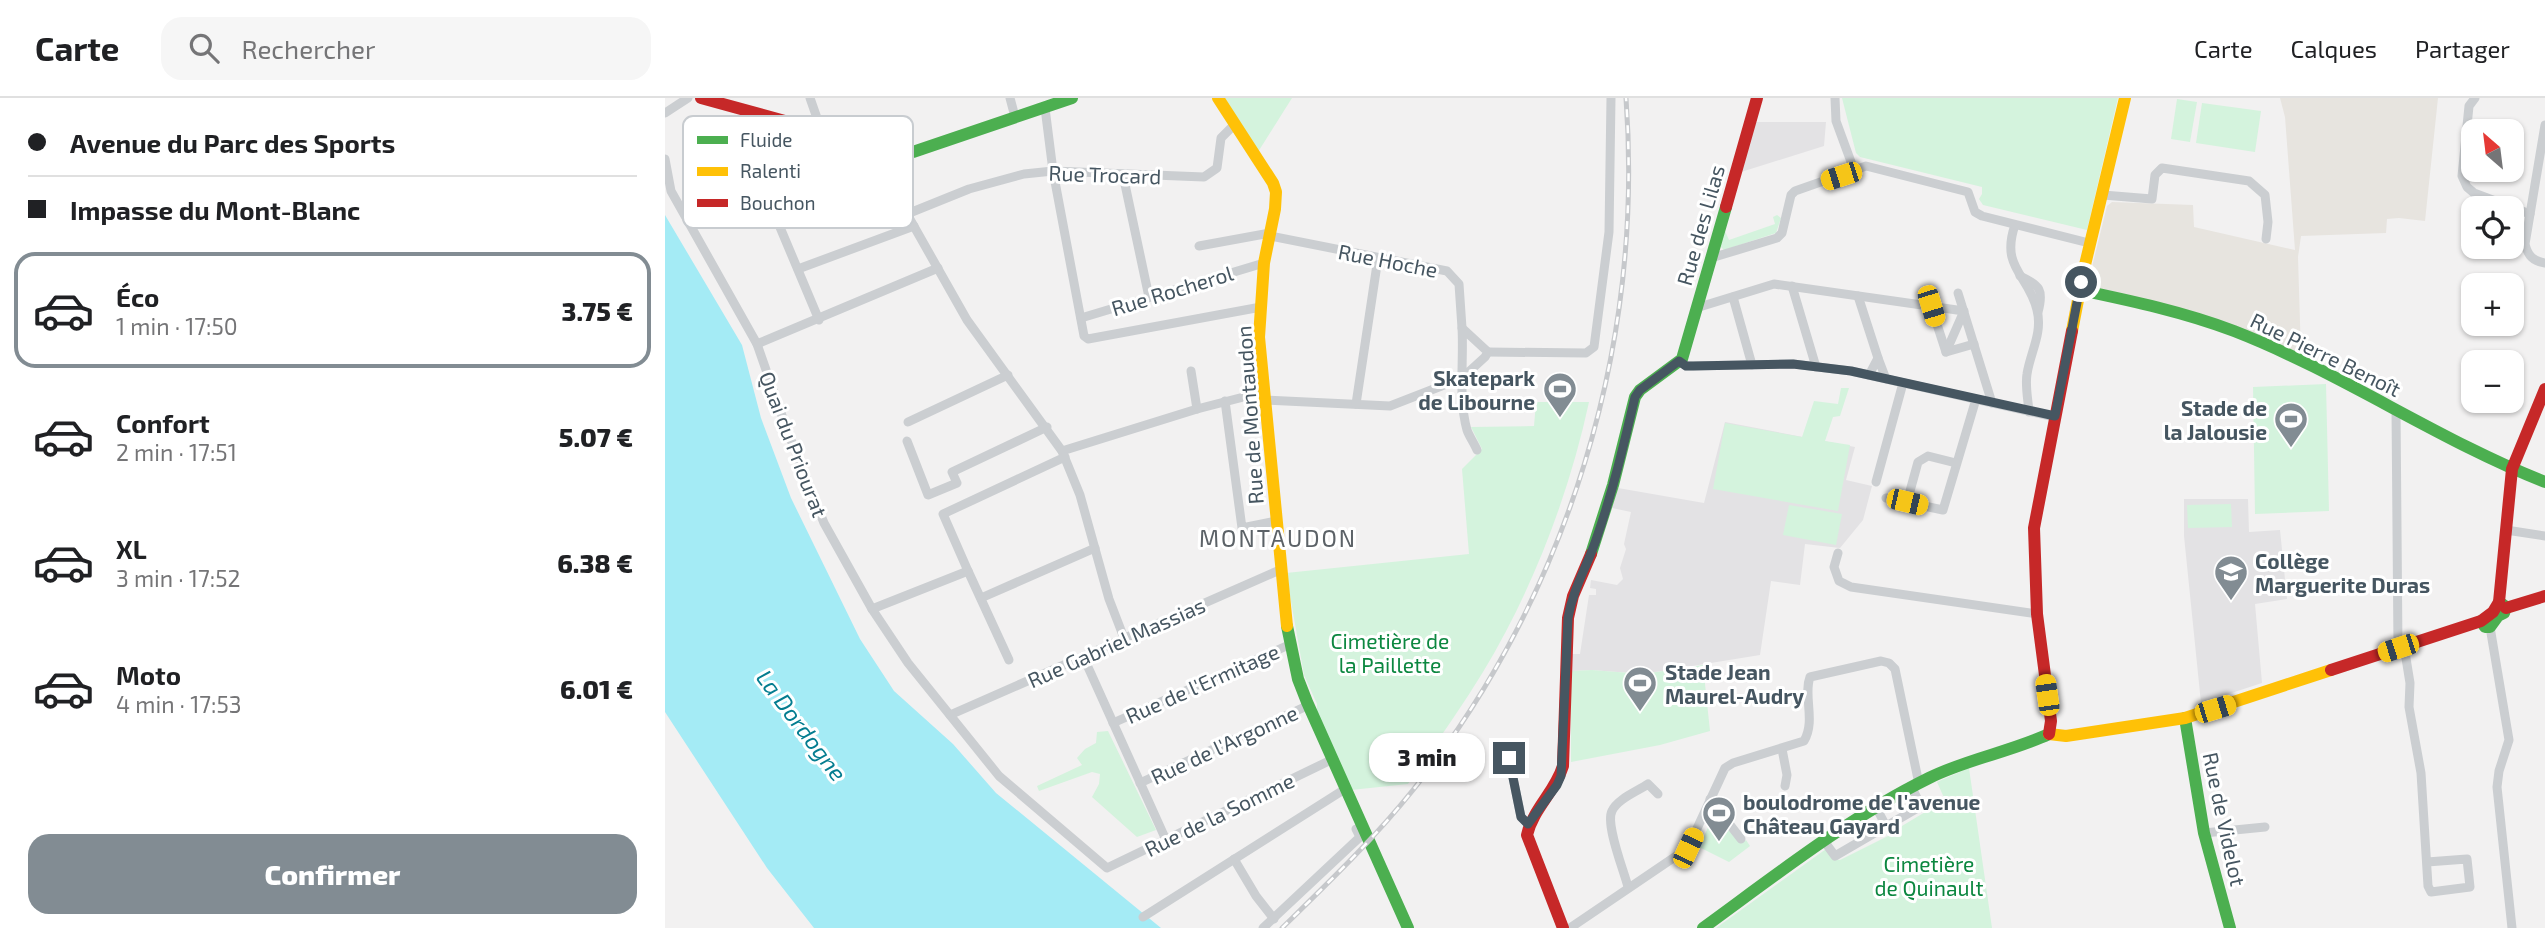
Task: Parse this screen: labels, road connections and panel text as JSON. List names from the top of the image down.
{
  "streets": {
    "street": [
      "Rue Trocard",
      "Rue des Lilas",
      "Rue Hoche",
      "Rue Rocherol",
      "Rue Pierre Benoît",
      "Rue de Montaudon",
      "Quai du Priourat",
      "Rue Gabriel Massias",
      "Rue de l'Ermitage",
      "Rue de l'Argonne",
      "Rue de la Somme",
      "Rue de Videlot"
    ]
  },
  "crossings": [
    ["Rue Trocard", "Rue de Montaudon"],
    ["Rue Hoche", "Rue de Montaudon"],
    ["Rue Rocherol", "Rue de Montaudon"],
    ["Rue de Montaudon", "Rue Gabriel Massias"],
    ["Rue de Montaudon", "Rue de l'Ermitage"],
    ["Rue de Montaudon", "Rue de l'Argonne"],
    ["Rue de Montaudon", "Rue de la Somme"],
    ["Quai du Priourat", "Rue Gabriel Massias"],
    ["Quai du Priourat", "Rue de la Somme"]
  ],
  "districts": ["MONTAUDON"],
  "water": ["La Dordogne"],
  "parks": ["Cimetière de la Paillette", "Cimetière de Quinault"],
  "places": {
    "sports": [
      "Skatepark de Libourne",
      "Stade de la Jalousie",
      "Stade Jean Maurel-Audry",
      "boulodrome de l'avenue Château Gayard"
    ],
    "school or university": ["Collège Marguerite Duras"]
  },
  "legend": ["Fluide", "Ralenti", "Bouchon"],
  "north": "top left",
  "page": {
    "header": "Carte",
    "search": "Rechercher",
    "nav": ["Carte", "Calques", "Partager"],
    "banner": ["Avenue du Parc des Sports", "Impasse du Mont-Blanc"],
    "map_buttons": ["+", "−"],
    "list": [
      {
        "name": "Éco",
        "note": "1 min · 17:50",
        "value": "3.75 €"
      },
      {
        "name": "Confort",
        "note": "2 min · 17:51",
        "value": "5.07 €"
      },
      {
        "name": "XL",
        "note": "3 min · 17:52",
        "value": "6.38 €"
      },
      {
        "name": "Moto",
        "note": "4 min · 17:53",
        "value": "6.01 €"
      }
    ],
    "bubble": "3 min",
    "buttons": "Confirmer"
  }
}
